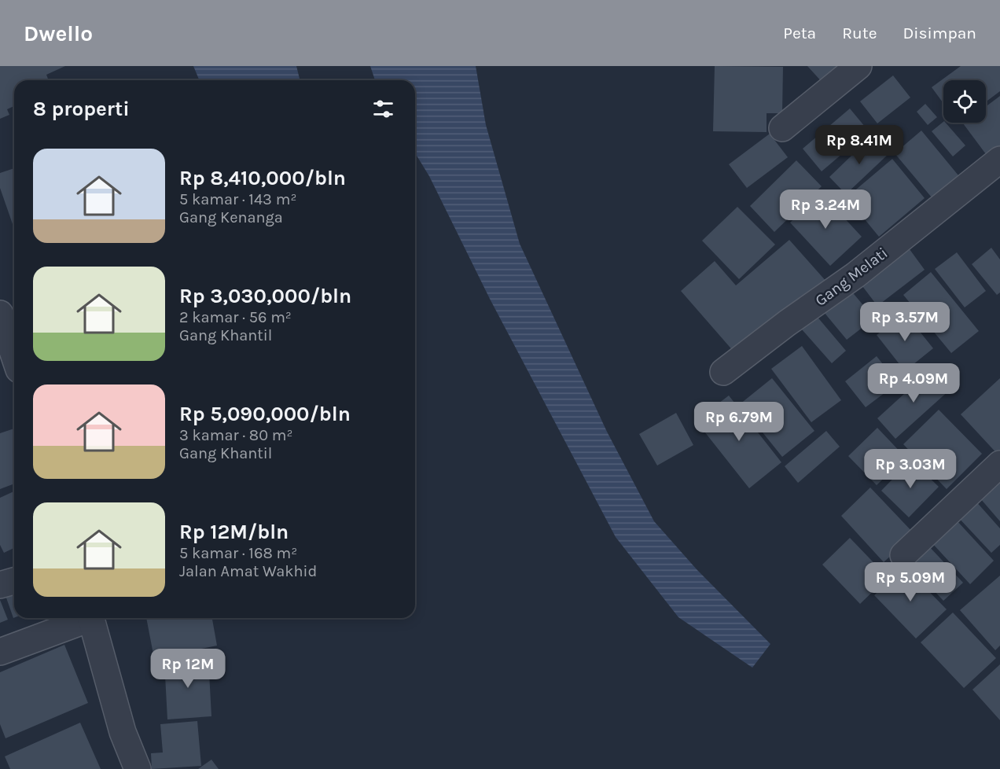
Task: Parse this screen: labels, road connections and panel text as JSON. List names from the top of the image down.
{
  "streets": {
    "street": ["Gang Melati"]
  },
  "page": {
    "header": "Dwello",
    "nav": ["Peta", "Rute", "Disimpan"],
    "heading": "8 properti",
    "price": [
      "Rp 8.41M",
      "Rp 3.24M",
      "Rp 3.57M",
      "Rp 4.09M",
      "Rp 6.79M",
      "Rp 3.03M",
      "Rp 5.09M",
      "Rp 12M"
    ],
    "list": [
      {
        "name": "Rp 8,410,000/bln",
        "note": "5 kamar · 143 m² · Gang Kenanga"
      },
      {
        "name": "Rp 3,030,000/bln",
        "note": "2 kamar · 56 m² · Gang Khantil"
      },
      {
        "name": "Rp 5,090,000/bln",
        "note": "3 kamar · 80 m² · Gang Khantil"
      },
      {
        "name": "Rp 12M/bln",
        "note": "5 kamar · 168 m² · Jalan Amat Wakhid"
      }
    ]
  }
}
